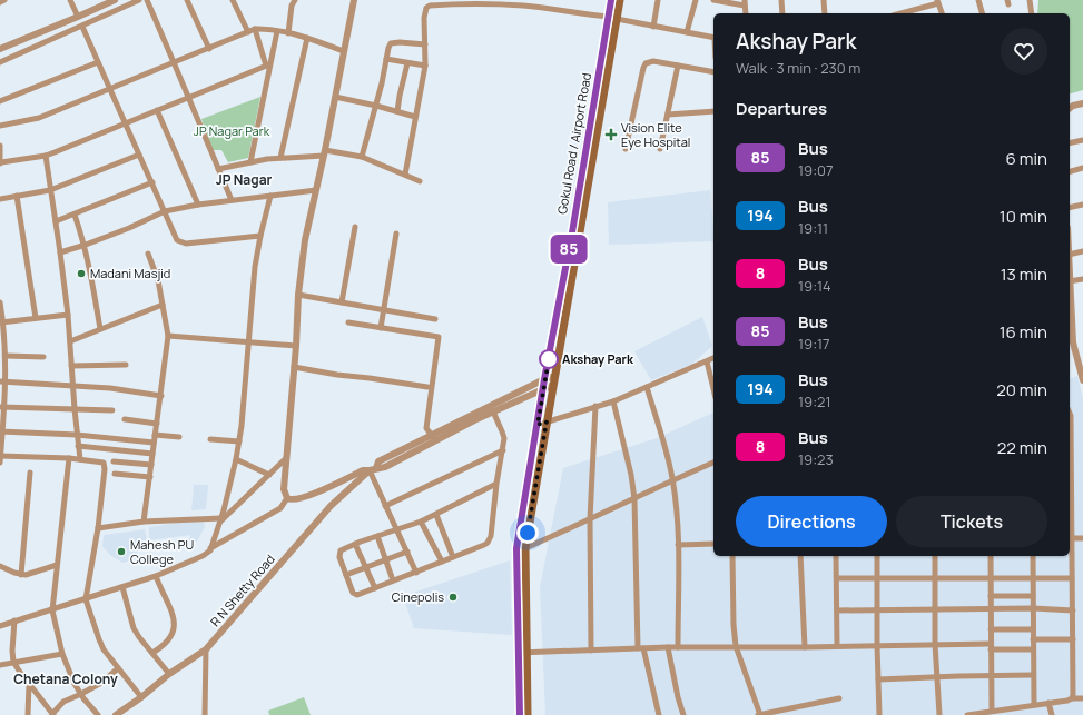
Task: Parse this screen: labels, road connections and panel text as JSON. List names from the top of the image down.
{
  "streets": {
    "main road": ["Gokul Road / Airport Road"],
    "street": ["R N Shetty Road"]
  },
  "crossings": [
    ["Gokul Road / Airport Road", "R N Shetty Road"]
  ],
  "districts": ["JP Nagar", "Chetana Colony"],
  "parks": ["JP Nagar Park"],
  "places": {
    "health": ["Vision Elite Eye Hospital"],
    "other": [
      "Madani Masjid",
      "Akshay Park",
      "Mahesh PU College",
      "Cinepolis"
    ]
  },
  "lines": ["bus line 85"],
  "page": {
    "on_map": "85",
    "heading": [
      ["Akshay Park", "Walk · 3 min · 230 m"],
      "Departures"
    ],
    "list": [
      {
        "mark": "85",
        "name": "Bus",
        "note": "19:07",
        "value": "6 min"
      },
      {
        "mark": "194",
        "name": "Bus",
        "note": "19:11",
        "value": "10 min"
      },
      {
        "mark": "8",
        "name": "Bus",
        "note": "19:14",
        "value": "13 min"
      },
      {
        "mark": "85",
        "name": "Bus",
        "note": "19:17",
        "value": "16 min"
      },
      {
        "mark": "194",
        "name": "Bus",
        "note": "19:21",
        "value": "20 min"
      },
      {
        "mark": "8",
        "name": "Bus",
        "note": "19:23",
        "value": "22 min"
      }
    ],
    "buttons": ["Directions", "Tickets"]
  }
}
